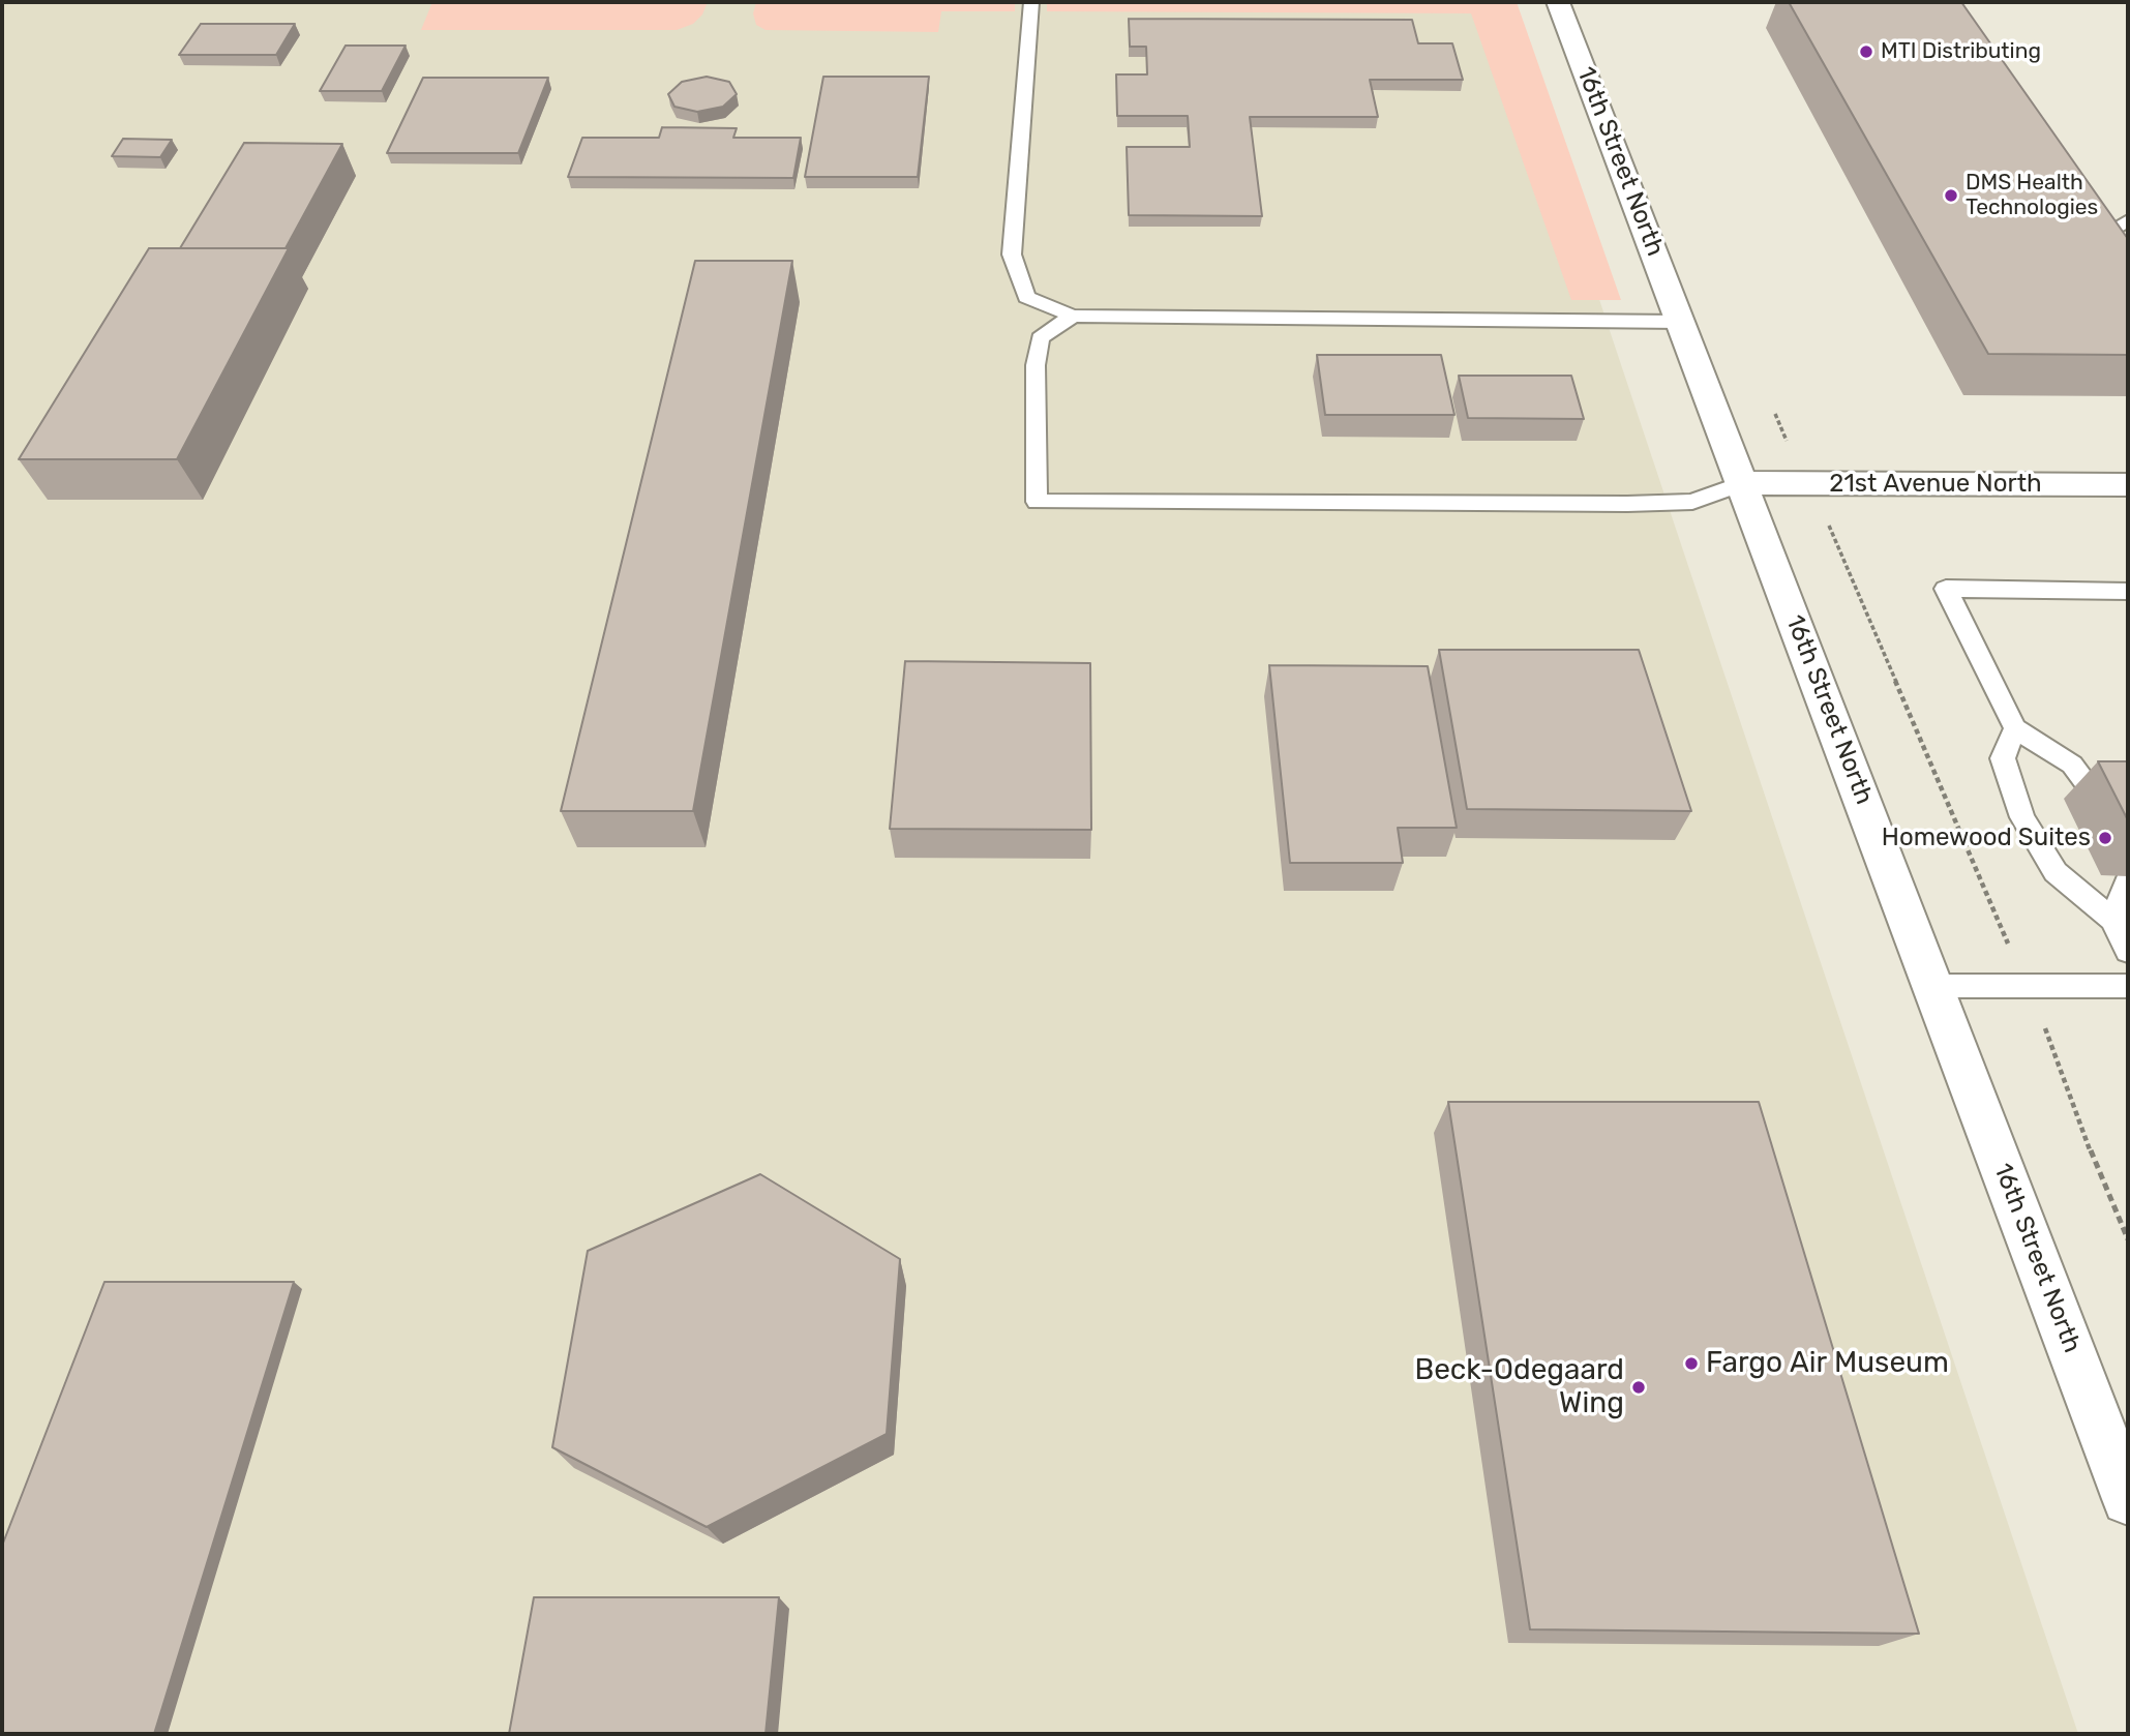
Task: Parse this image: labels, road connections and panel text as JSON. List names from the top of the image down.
{
  "streets": {
    "street": ["16th Street North", "21st Avenue North"]
  },
  "crossings": [
    ["16th Street North", "21st Avenue North"]
  ],
  "places": [
    "MTI Distributing",
    "DMS Health Technologies",
    "Homewood Suites",
    "Fargo Air Museum",
    "Beck-Odegaard Wing"
  ]
}
